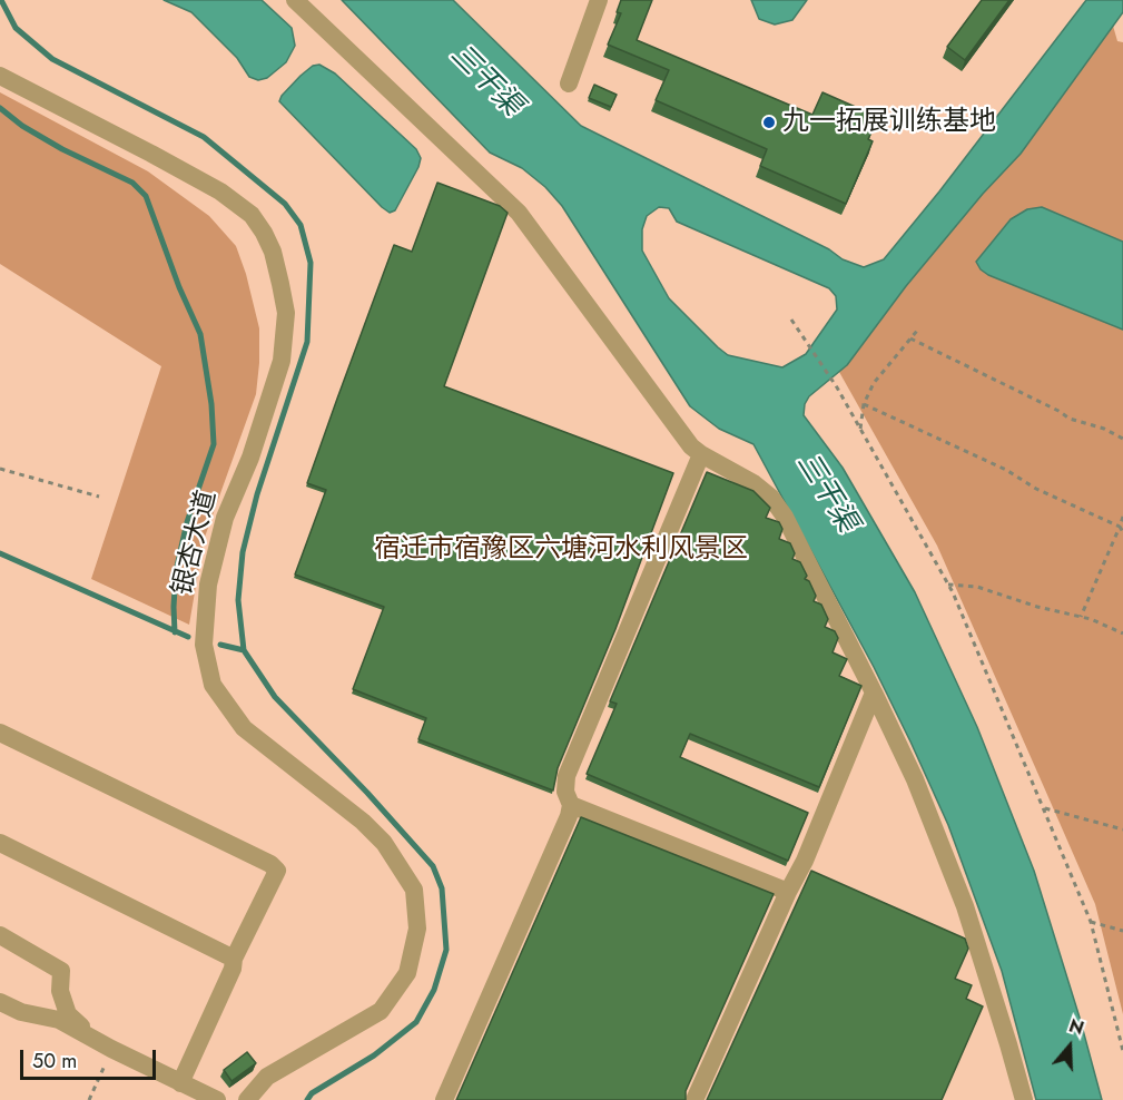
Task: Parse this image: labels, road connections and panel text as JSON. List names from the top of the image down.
{
  "streets": {
    "street": ["银杏大道"]
  },
  "water": ["三干渠"],
  "parks": ["宿迁市宿豫区六塘河水利风景区"],
  "places": ["九一拓展训练基地"],
  "scale_bar": "50 m",
  "north": "top"
}
